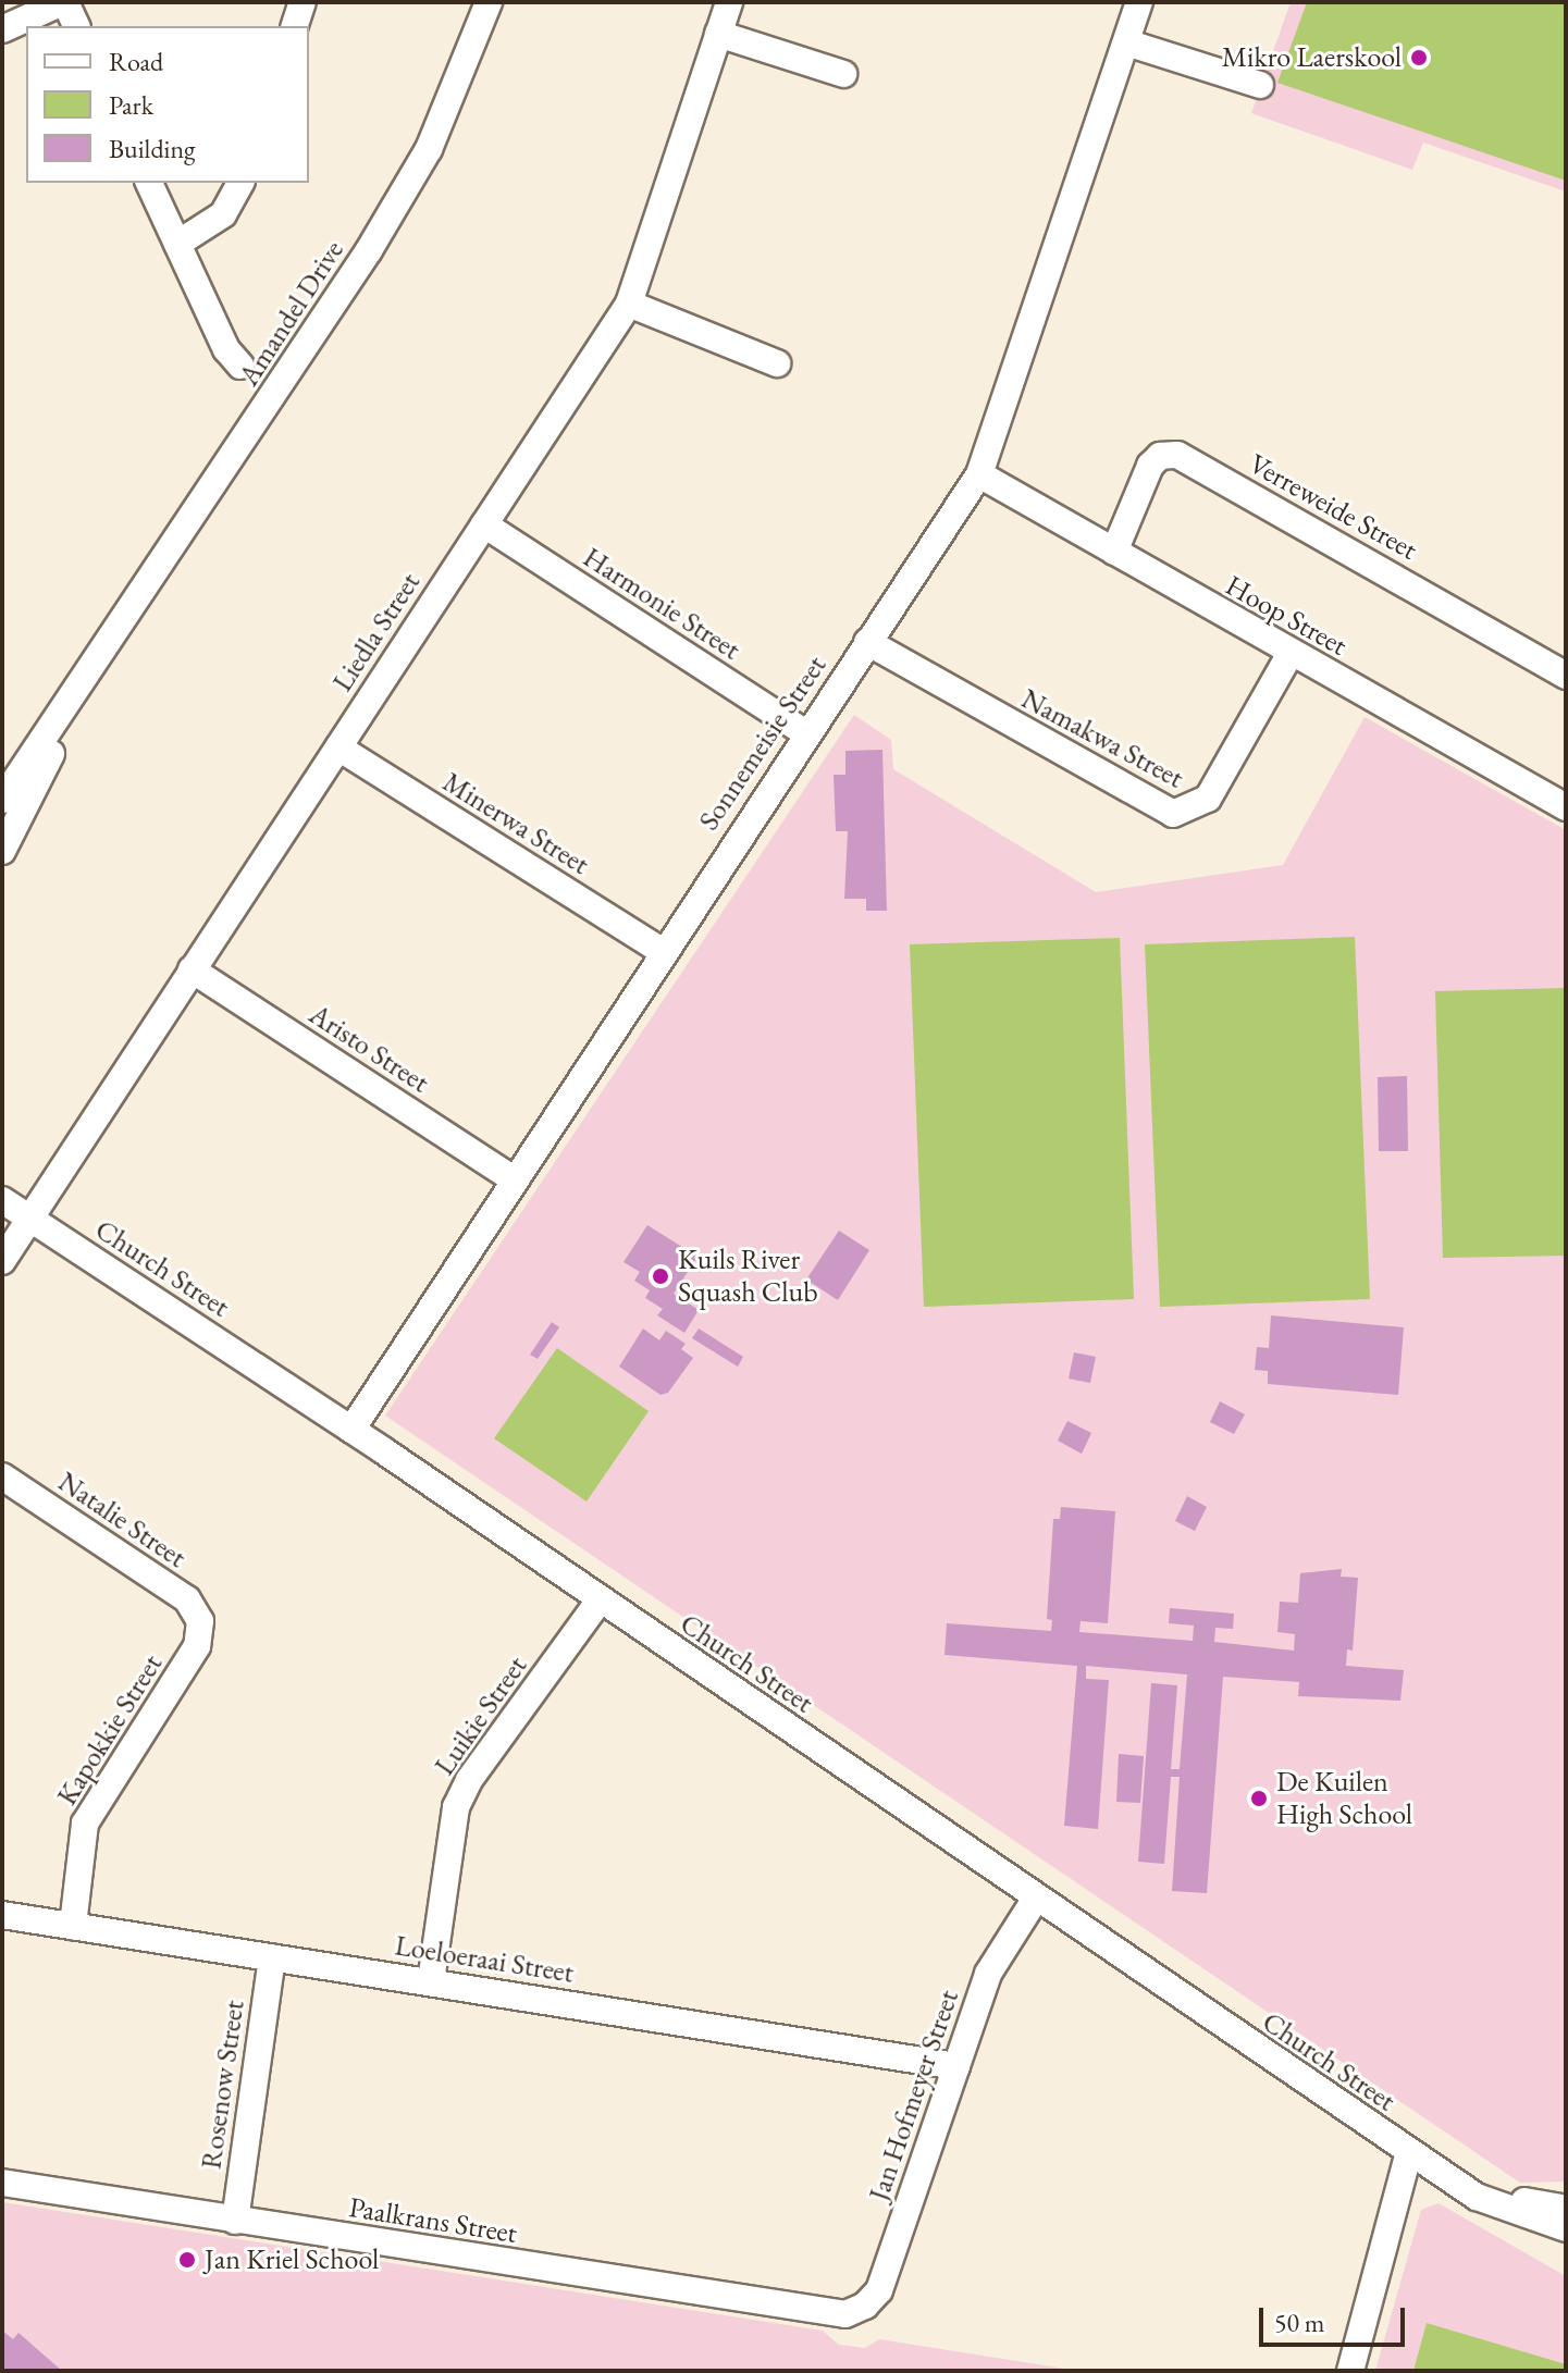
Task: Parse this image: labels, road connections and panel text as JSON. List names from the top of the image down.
{
  "streets": {
    "street": [
      "Amandel Drive",
      "Verreweide Street",
      "Harmonie Street",
      "Hoop Street",
      "Liedla Street",
      "Namakwa Street",
      "Sonnemeisie Street",
      "Minerwa Street",
      "Aristo Street",
      "Church Street",
      "Natalie Street",
      "Luikie Street",
      "Kapokkie Street",
      "Loeloeraai Street",
      "Rosenow Street",
      "Jan Hofmeyer Street",
      "Paalkrans Street"
    ]
  },
  "crossings": [
    ["Verreweide Street", "Hoop Street"],
    ["Harmonie Street", "Liedla Street"],
    ["Harmonie Street", "Sonnemeisie Street"],
    ["Hoop Street", "Namakwa Street"],
    ["Hoop Street", "Sonnemeisie Street"],
    ["Liedla Street", "Minerwa Street"],
    ["Liedla Street", "Aristo Street"],
    ["Liedla Street", "Church Street"],
    ["Namakwa Street", "Sonnemeisie Street"],
    ["Sonnemeisie Street", "Minerwa Street"],
    ["Sonnemeisie Street", "Aristo Street"],
    ["Sonnemeisie Street", "Church Street"],
    ["Church Street", "Luikie Street"],
    ["Church Street", "Jan Hofmeyer Street"],
    ["Natalie Street", "Kapokkie Street"],
    ["Luikie Street", "Loeloeraai Street"],
    ["Kapokkie Street", "Loeloeraai Street"],
    ["Loeloeraai Street", "Rosenow Street"],
    ["Loeloeraai Street", "Jan Hofmeyer Street"],
    ["Rosenow Street", "Paalkrans Street"],
    ["Jan Hofmeyer Street", "Paalkrans Street"]
  ],
  "places": [
    "Mikro Laerskool",
    "Kuils River Squash Club",
    "De Kuilen High School",
    "Jan Kriel School"
  ],
  "legend": ["Road", "Park", "Building"],
  "scale_bar": "50 m"
}
